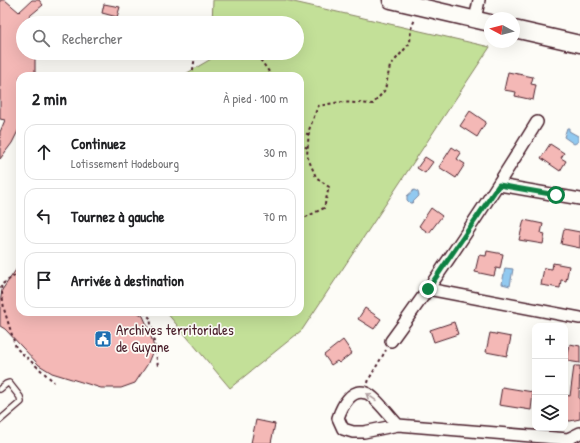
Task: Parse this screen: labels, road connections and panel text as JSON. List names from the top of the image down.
{
  "places": {
    "public building": ["Archives territoriales de Guyane"]
  },
  "north": "left",
  "page": {
    "search": "Rechercher",
    "heading": ["2 min", "À pied · 100 m"],
    "list": [
      ["Continuez", "Lotissement Hodebourg", "30 m"],
      ["Tournez à gauche", "70 m"],
      "Arrivée à destination"
    ],
    "map_buttons": ["+", "−"]
  }
}
